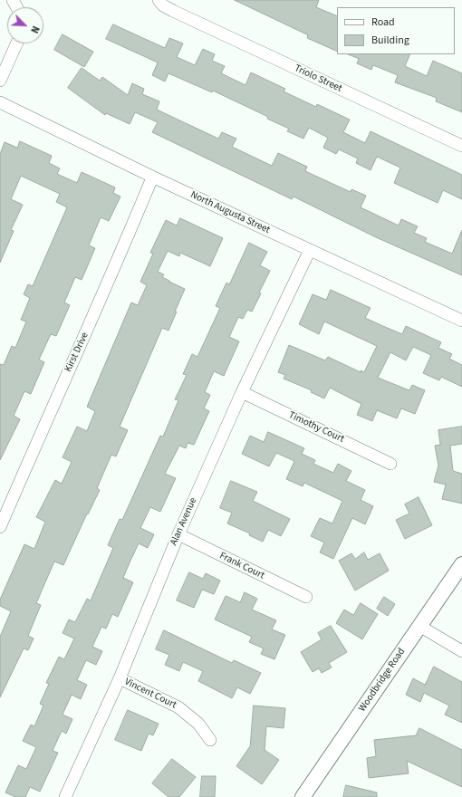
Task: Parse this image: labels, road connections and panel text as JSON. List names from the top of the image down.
{
  "streets": {
    "street": [
      "Triolo Street",
      "North Augusta Street",
      "Kirst Drive",
      "Timothy Court",
      "Alan Avenue",
      "Frank Court",
      "Woodbridge Road",
      "Vincent Court"
    ]
  },
  "crossings": [
    ["North Augusta Street", "Kirst Drive"],
    ["North Augusta Street", "Alan Avenue"],
    ["Timothy Court", "Alan Avenue"],
    ["Alan Avenue", "Frank Court"],
    ["Alan Avenue", "Vincent Court"]
  ],
  "legend": ["Road", "Building"],
  "north": "bottom right"
}
